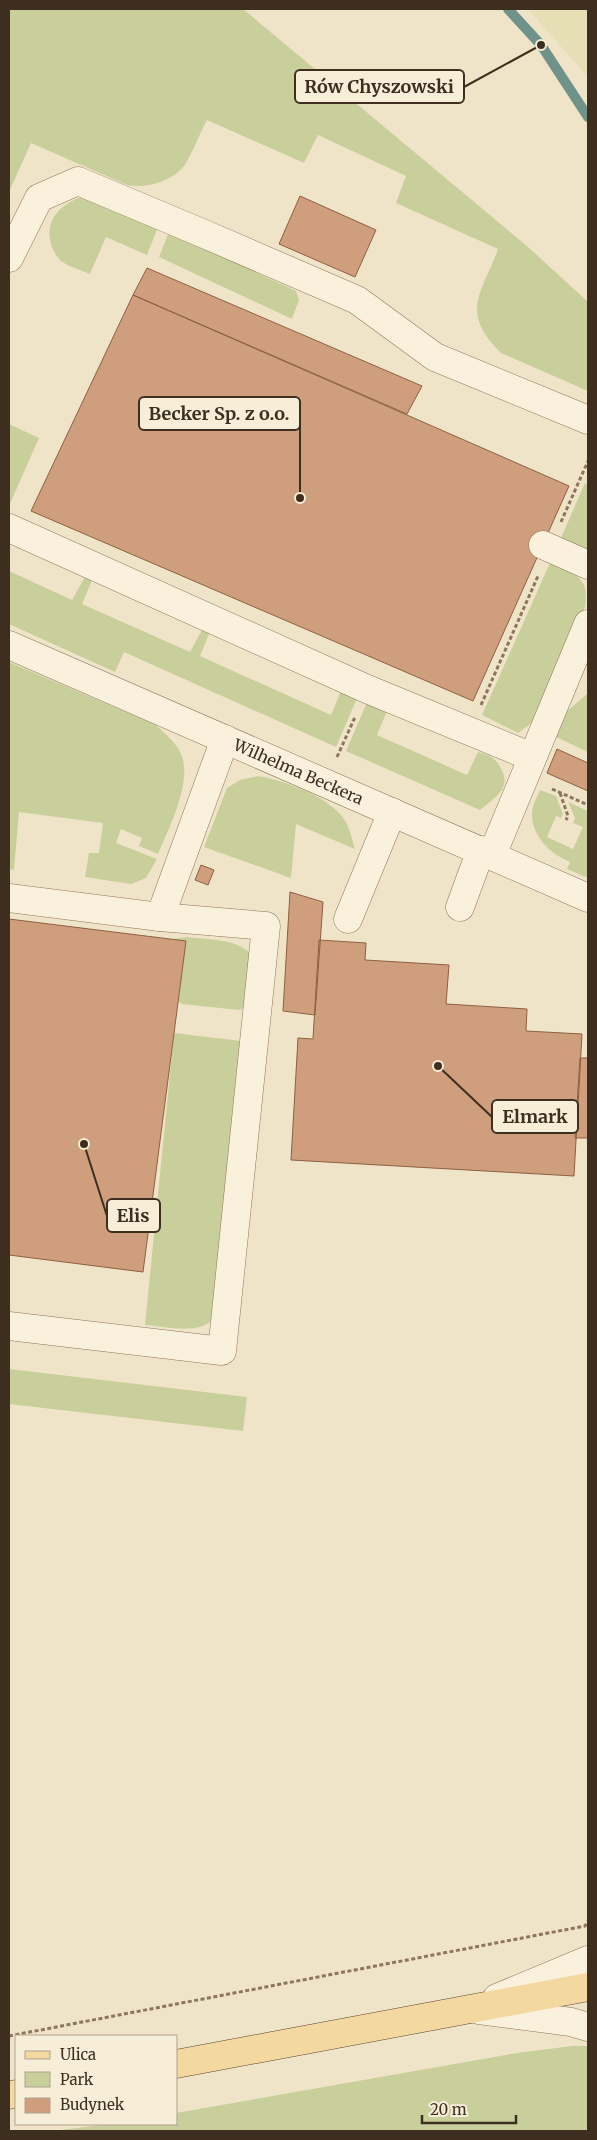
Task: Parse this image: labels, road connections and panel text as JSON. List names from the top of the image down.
{
  "streets": {
    "street": ["Wilhelma Beckera"]
  },
  "places": [
    "Rów Chyszowski",
    "Becker Sp. z o.o.",
    "Elmark",
    "Elis"
  ],
  "legend": ["Ulica", "Park", "Budynek"],
  "scale_bar": "20 m"
}
